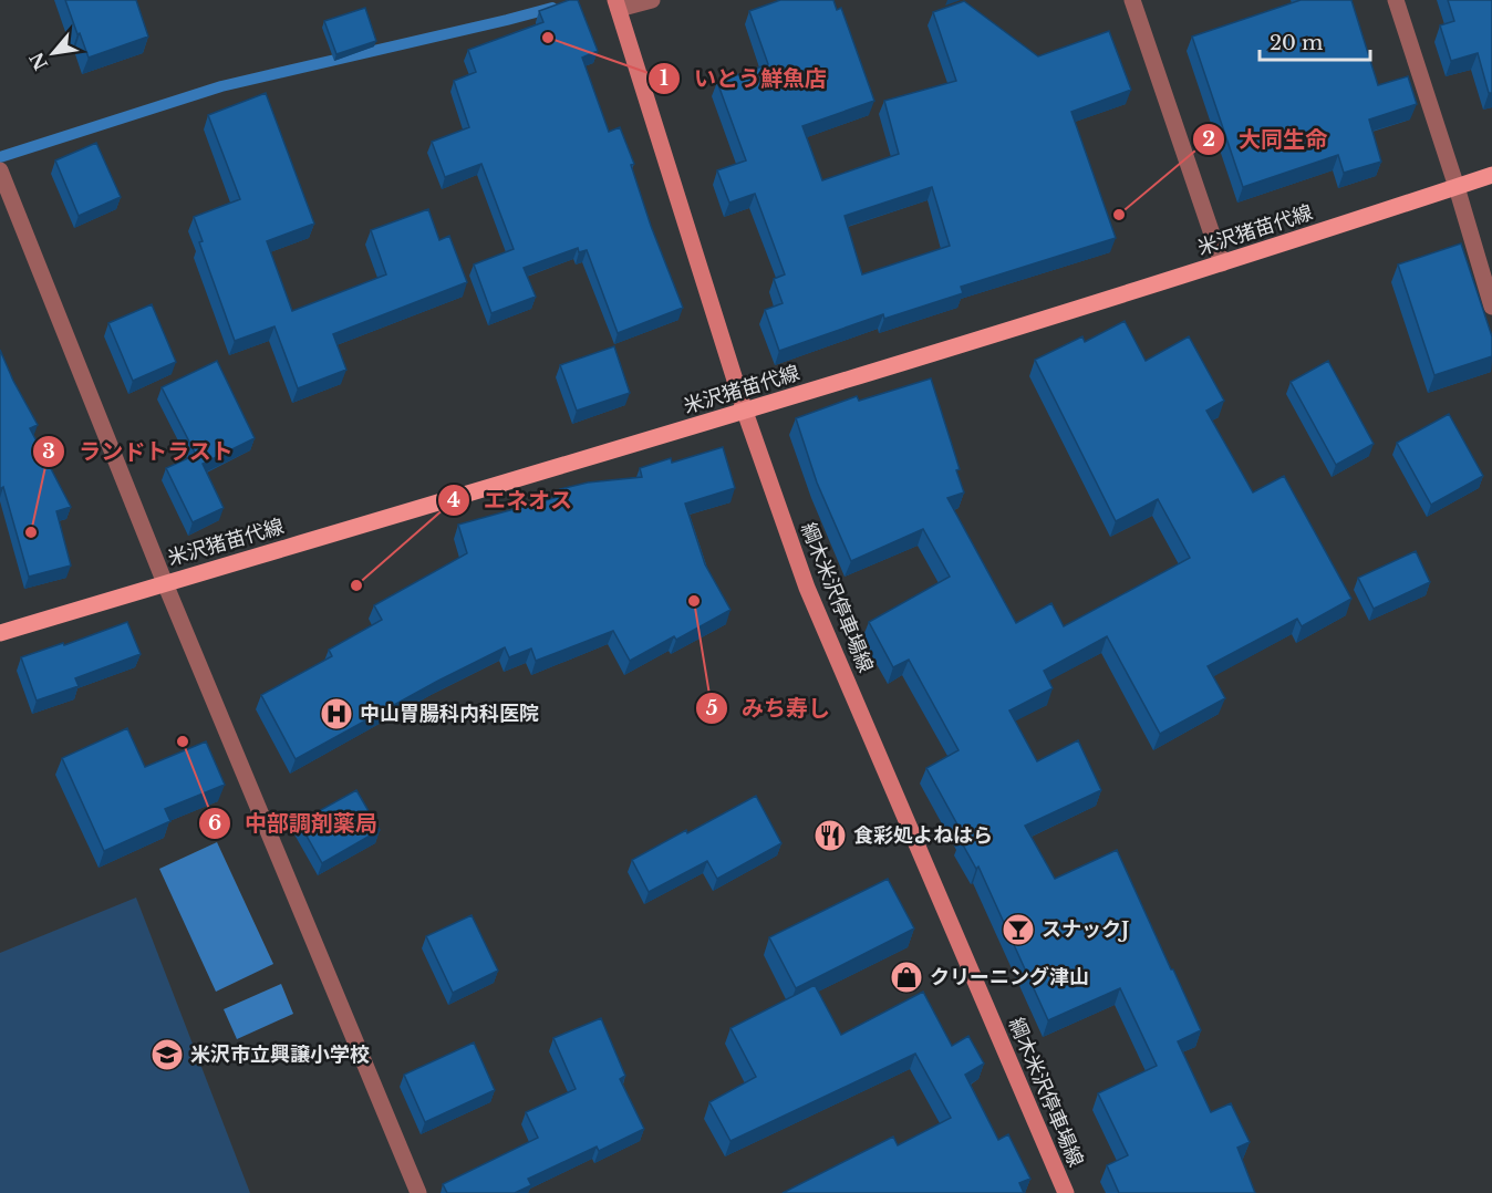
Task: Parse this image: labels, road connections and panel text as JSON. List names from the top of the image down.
{
  "streets": {
    "main road": ["米沢猪苗代線", "綱木米沢停車場線"]
  },
  "crossings": [
    ["米沢猪苗代線", "綱木米沢停車場線"]
  ],
  "places": {
    "other": [
      "いとう鮮魚店",
      "大同生命",
      "ランドトラスト",
      "エネオス",
      "みち寿し",
      "中部調剤薬局"
    ],
    "hospital": ["中山胃腸科内科医院"],
    "restaurant": ["食彩処よねはら"],
    "bar": ["スナックJ"],
    "shop": ["クリーニング津山"],
    "school or university": ["米沢市立興譲小学校"]
  },
  "scale_bar": "20 m",
  "north": "bottom left"
}
